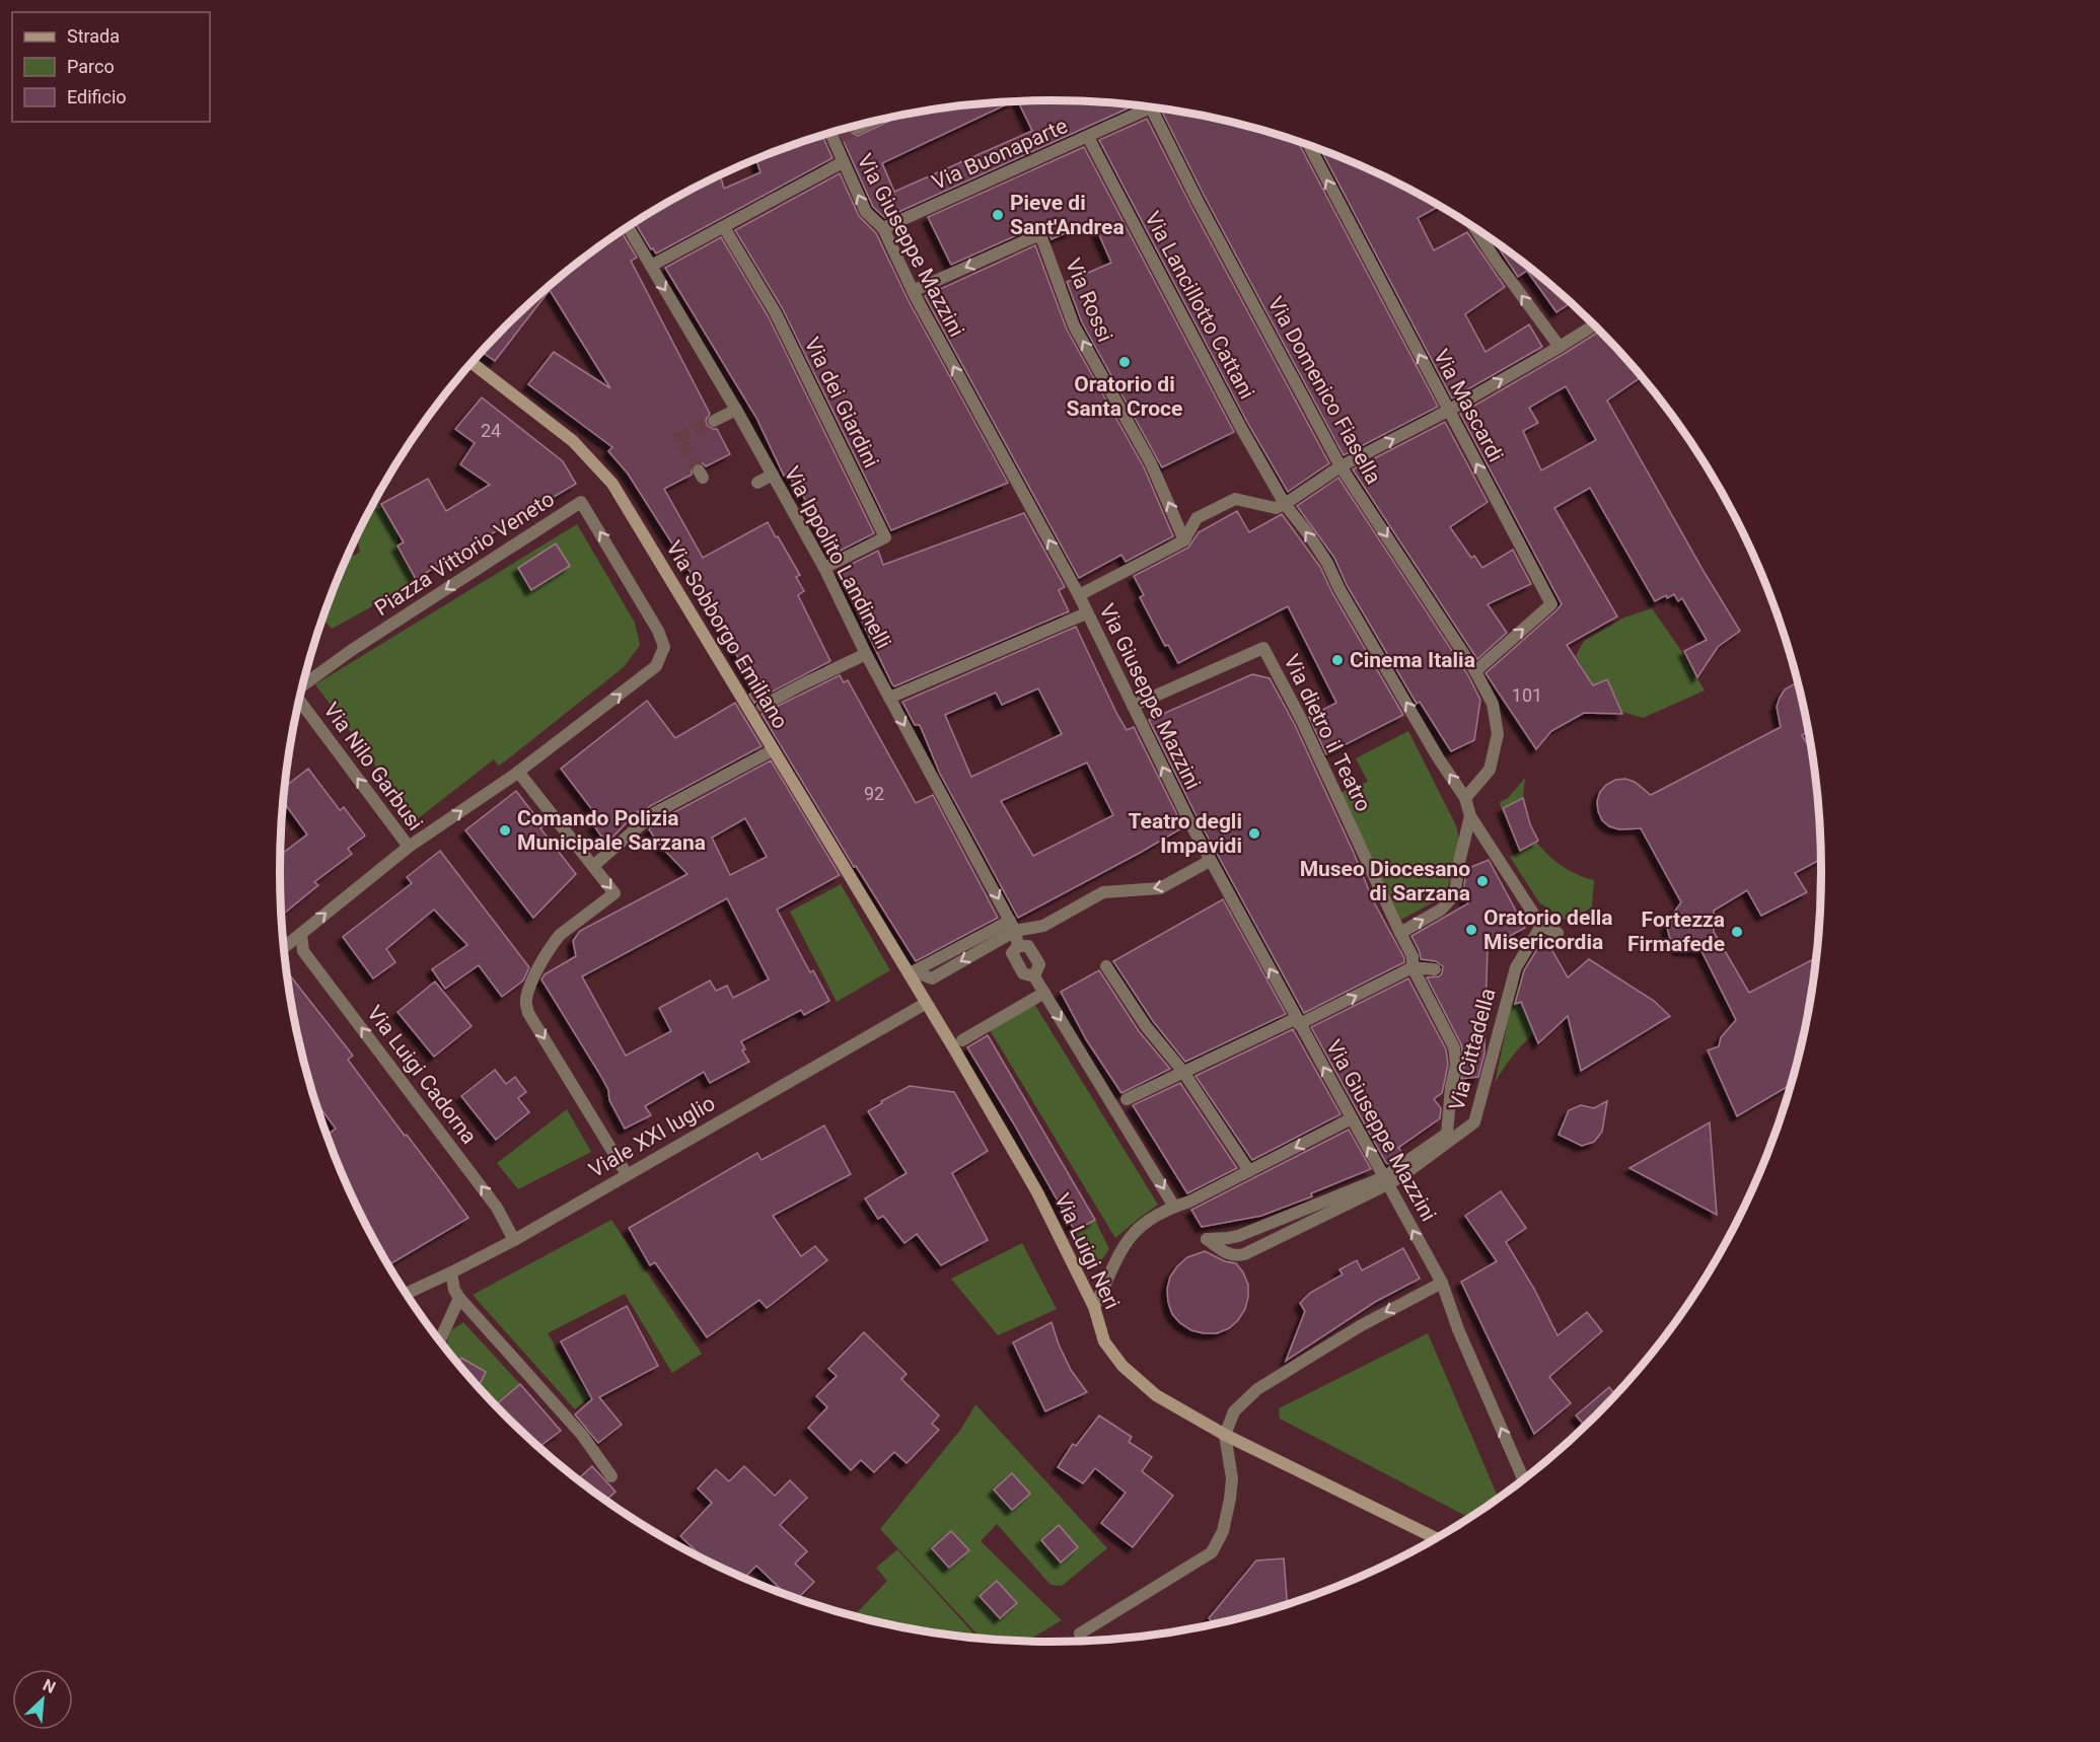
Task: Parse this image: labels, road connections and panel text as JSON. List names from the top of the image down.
{
  "streets": {
    "main road": ["Via Sobborgo Emiliano", "Via Luigi Neri"],
    "street": [
      "Via Buonaparte",
      "Via Giuseppe Mazzini",
      "Via Rossi",
      "Via Lancillotto Cattani",
      "Via Domenico Fiasella",
      "Via dei Giardini",
      "Via Mascardi",
      "Piazza Vittorio Veneto",
      "Via Ippolito Landinelli",
      "Via dietro il Teatro",
      "Via Nilo Garbusi",
      "Via Cittadella",
      "Via Luigi Cadorna",
      "Viale XXI luglio"
    ]
  },
  "crossings": [
    ["Via Buonaparte", "Via Giuseppe Mazzini"],
    ["Via Buonaparte", "Via Lancillotto Cattani"],
    ["Via Giuseppe Mazzini", "Via Rossi"],
    ["Via Giuseppe Mazzini", "Via dietro il Teatro"],
    ["Via Giuseppe Mazzini", "Via Cittadella"],
    ["Via Domenico Fiasella", "Via Mascardi"],
    ["Via dei Giardini", "Via Ippolito Landinelli"],
    ["Piazza Vittorio Veneto", "Via Nilo Garbusi"],
    ["Via Sobborgo Emiliano", "Viale XXI luglio"],
    ["Via Sobborgo Emiliano", "Via Luigi Neri"],
    ["Via Nilo Garbusi", "Via Luigi Cadorna"],
    ["Via Luigi Cadorna", "Viale XXI luglio"],
    ["Viale XXI luglio", "Via Luigi Neri"]
  ],
  "one_way": [
    "Via Giuseppe Mazzini",
    "Via Mascardi",
    "Via Ippolito Landinelli",
    "Via Luigi Cadorna"
  ],
  "places": [
    "Pieve di Sant'Andrea",
    "Oratorio di Santa Croce",
    "Cinema Italia",
    "Comando Polizia Municipale Sarzana",
    "Teatro degli Impavidi",
    "Museo Diocesano di Sarzana",
    "Oratorio della Misericordia",
    "Fortezza Firmafede"
  ],
  "house_numbers": ["24", "101", "92"],
  "legend": ["Strada", "Parco", "Edificio"],
  "north": "top right"
}
